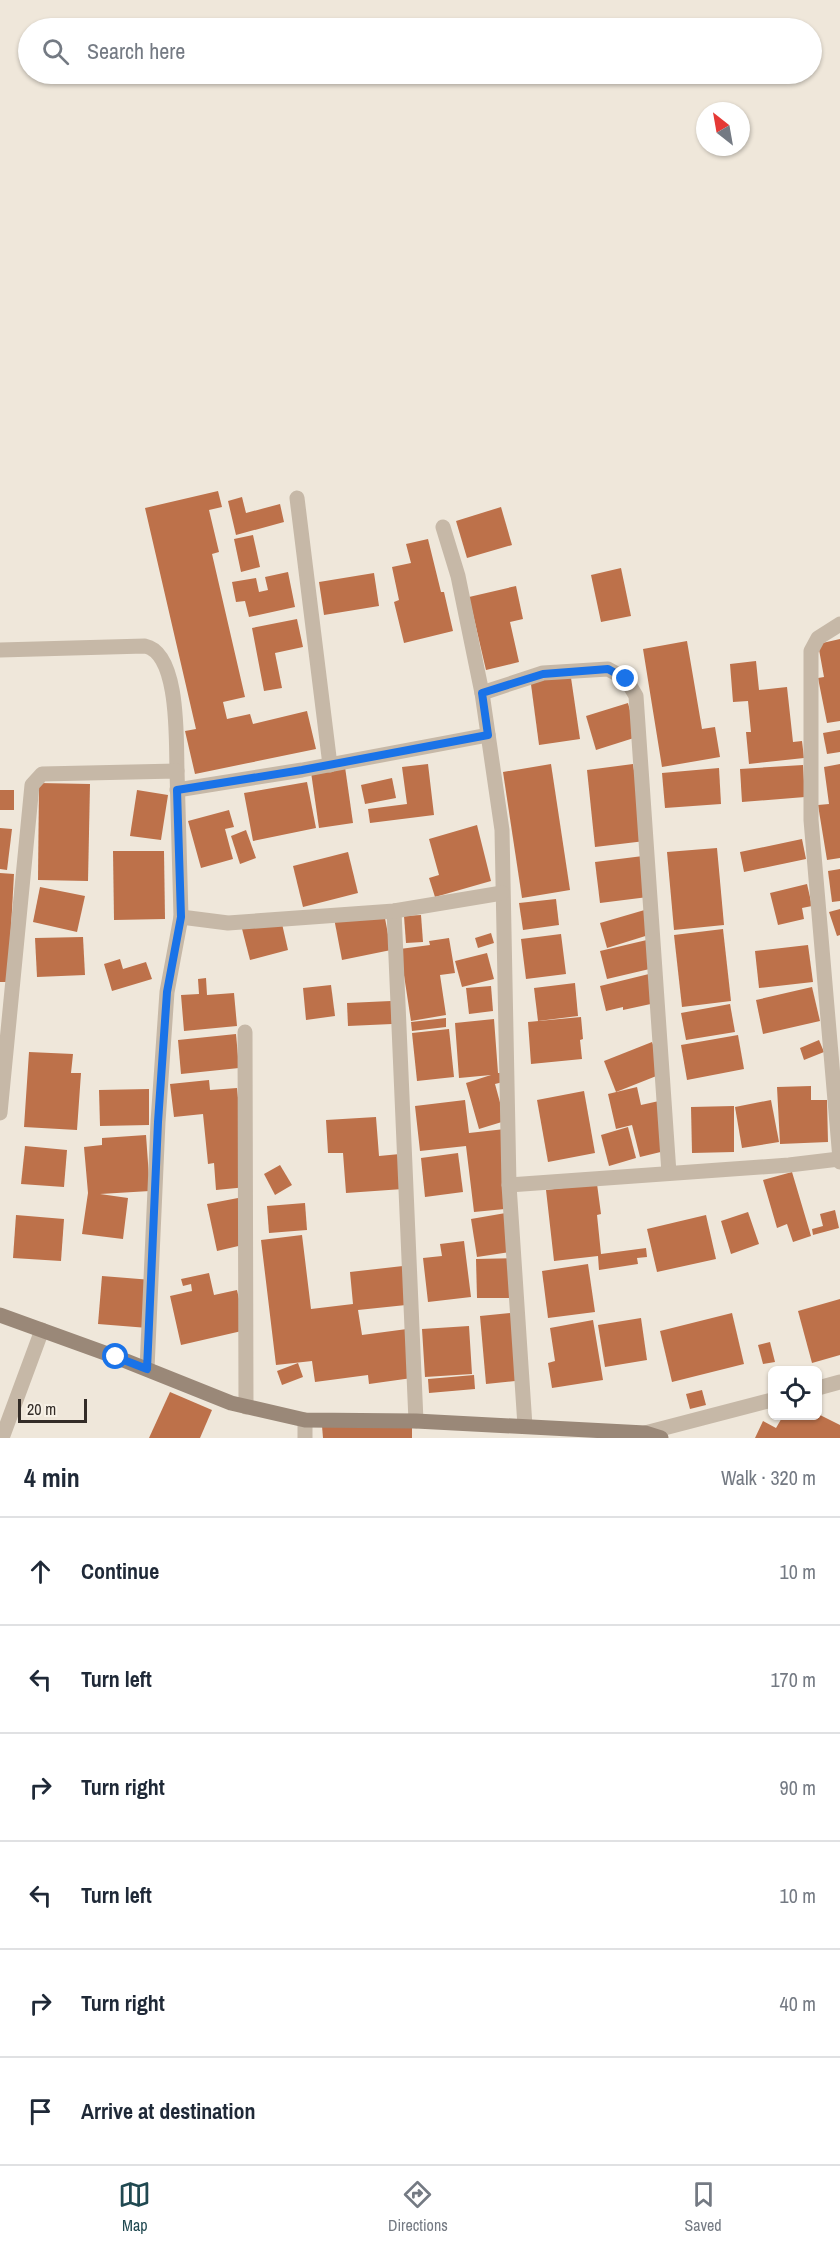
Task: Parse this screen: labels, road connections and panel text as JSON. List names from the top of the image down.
{
  "scale_bar": "20 m",
  "north": "top left",
  "page": {
    "search": "Search here",
    "scale": "20 m",
    "heading": ["4 min", "Walk · 320 m"],
    "list": [
      ["Continue", "10 m"],
      ["Turn left", "170 m"],
      ["Turn right", "90 m"],
      ["Turn left", "10 m"],
      ["Turn right", "40 m"],
      "Arrive at destination"
    ],
    "nav": ["Map", "Directions", "Saved"]
  }
}
